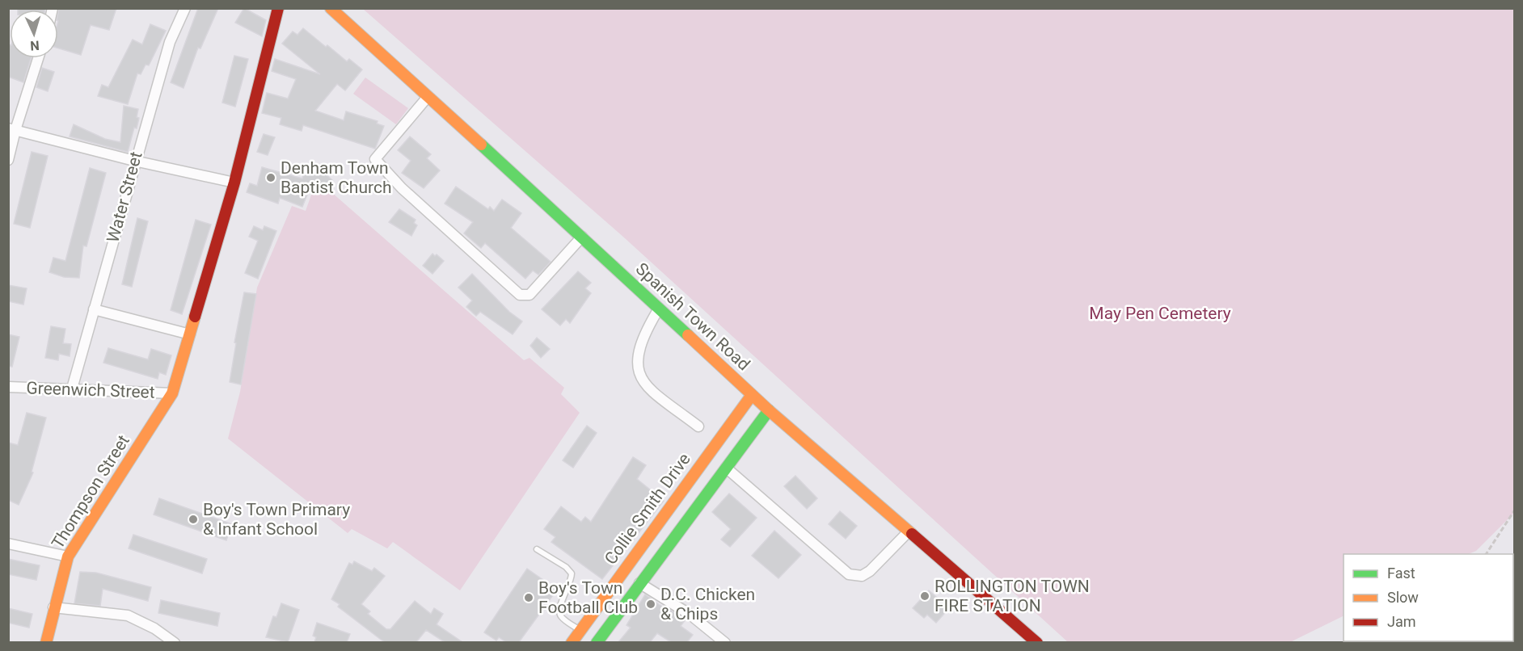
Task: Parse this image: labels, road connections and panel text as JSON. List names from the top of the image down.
{
  "streets": {
    "street": [
      "Water Street",
      "Spanish Town Road",
      "Greenwich Street",
      "Thompson Street",
      "Collie Smith Drive"
    ]
  },
  "crossings": [
    ["Water Street", "Greenwich Street"],
    ["Spanish Town Road", "Collie Smith Drive"],
    ["Greenwich Street", "Thompson Street"]
  ],
  "parks": ["May Pen Cemetery"],
  "places": [
    "Denham Town Baptist Church",
    "Boy's Town Primary & Infant School",
    "ROLLINGTON TOWN FIRE STATION",
    "Boy's Town Football Club",
    "D.C. Chicken & Chips"
  ],
  "legend": ["Fast", "Slow", "Jam"],
  "north": "bottom"
}
